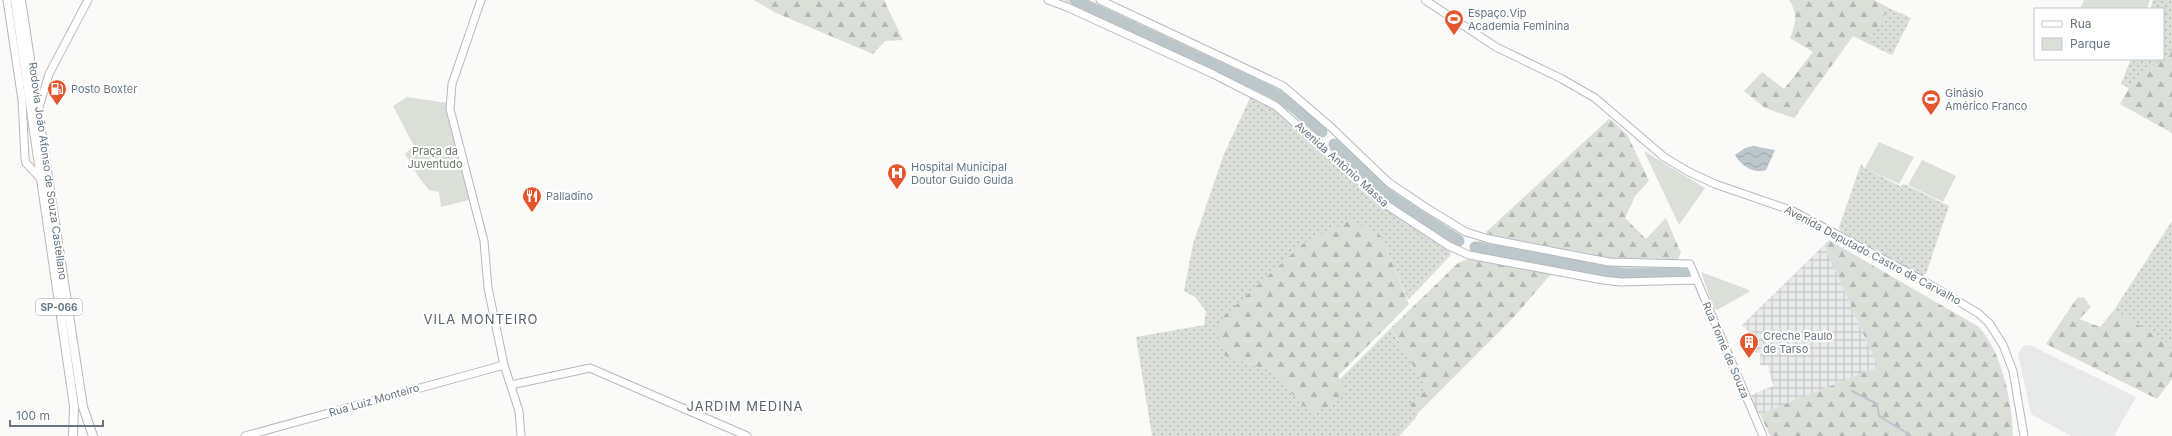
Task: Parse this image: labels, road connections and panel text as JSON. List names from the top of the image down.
{
  "streets": {
    "main road": ["Rodovia João Afonso de Souza Castellano", "SP-066"],
    "street": [
      "Avenida Antônio Massa",
      "Avenida Deputado Castro de Carvalho",
      "Rua Tomé de Souza",
      "Rua Luíz Monteiro"
    ]
  },
  "crossings": [
    ["Avenida Antônio Massa", "Rua Tomé de Souza"]
  ],
  "districts": ["VILA MONTEIRO", "JARDIM MEDINA"],
  "parks": ["Praça da Juventudo"],
  "places": {
    "sports": ["Espaço.Vip Academia Feminina", "Ginásio Américo Franco"],
    "fuel station": ["Posto Boxter"],
    "hospital": ["Hospital Municipal Doutor Guido Guida"],
    "restaurant": ["Palladino"],
    "building": ["Creche Paulo de Tarso"]
  },
  "legend": ["Rua", "Parque"],
  "scale_bar": "100 m"
}
